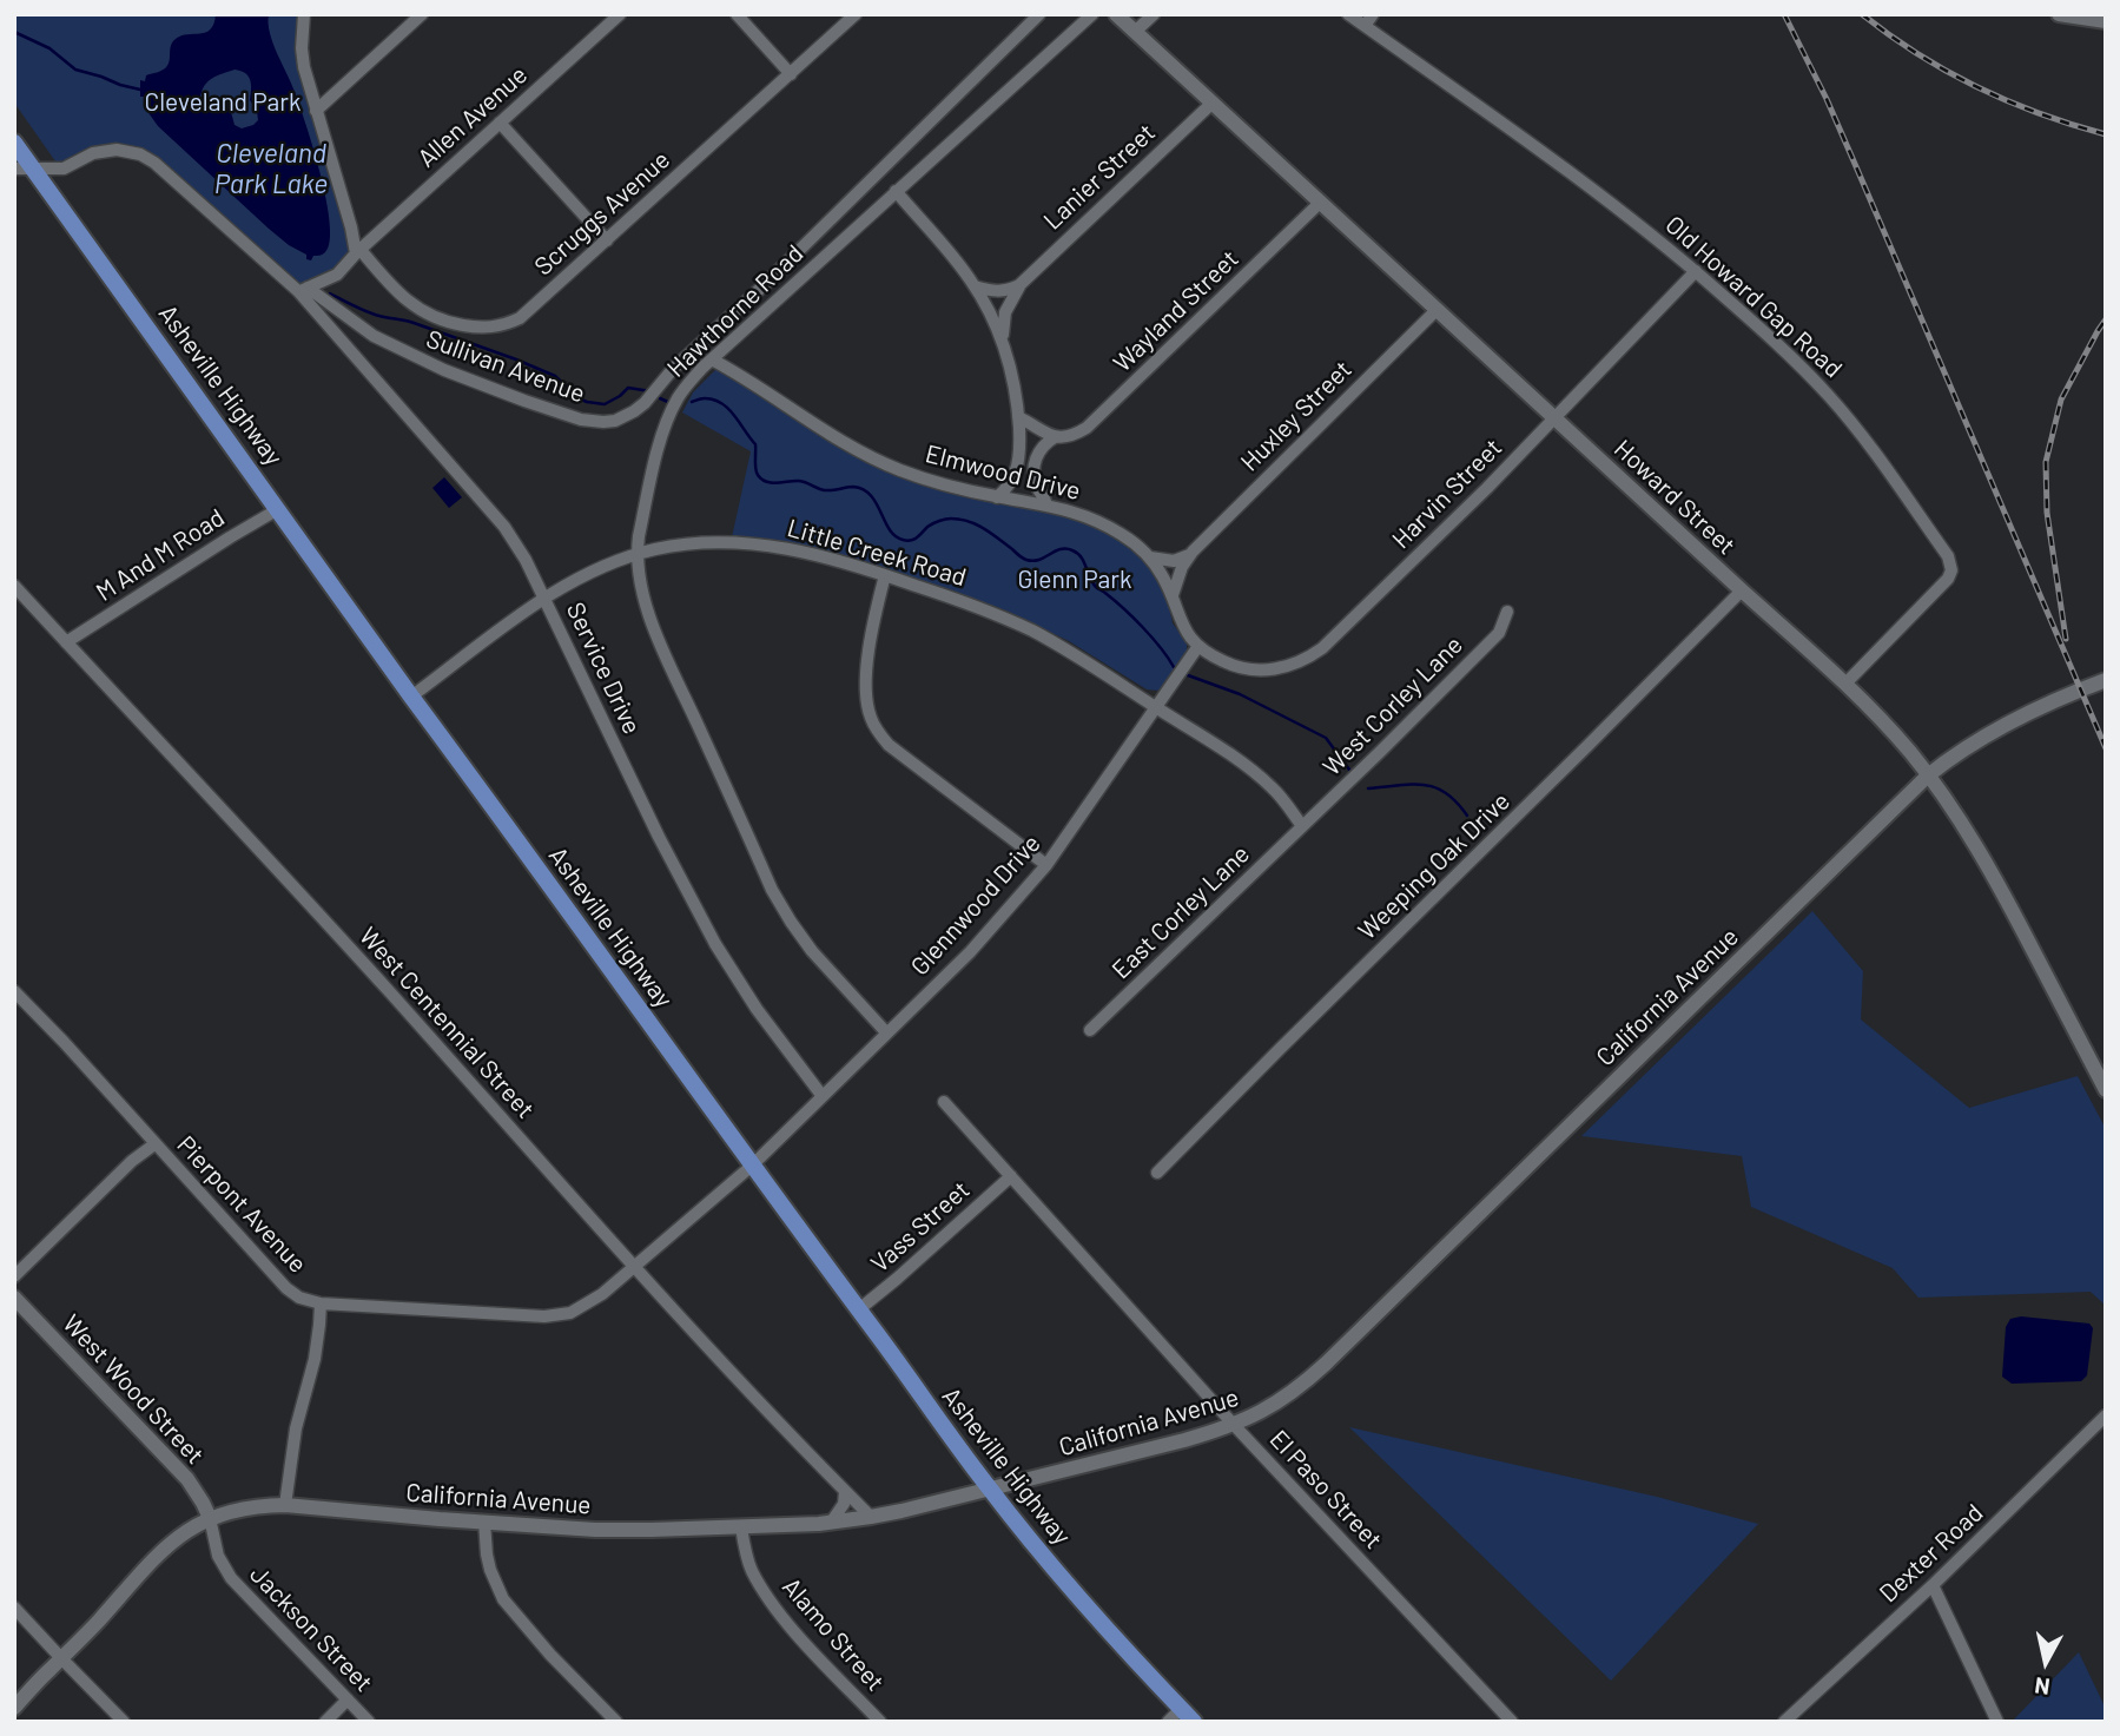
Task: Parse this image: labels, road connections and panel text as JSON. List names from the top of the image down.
{
  "streets": {
    "main road": [
      "Asheville Highway",
      "Howard Street",
      "California Avenue",
      "West Wood Street"
    ],
    "street": [
      "Allen Avenue",
      "Lanier Street",
      "Scruggs Avenue",
      "Old Howard Gap Road",
      "Hawthorne Road",
      "Wayland Street",
      "Sullivan Avenue",
      "Huxley Street",
      "Elmwood Drive",
      "Harvin Street",
      "Little Creek Road",
      "M And M Road",
      "Service Drive",
      "West Corley Lane",
      "Weeping Oak Drive",
      "Glennwood Drive",
      "East Corley Lane",
      "West Centennial Street",
      "Pierpont Avenue",
      "Vass Street",
      "El Paso Street",
      "Dexter Road",
      "Jackson Street",
      "Alamo Street"
    ]
  },
  "crossings": [
    ["Allen Avenue", "Scruggs Avenue"],
    ["Allen Avenue", "Sullivan Avenue"],
    ["Allen Avenue", "Service Drive"],
    ["Lanier Street", "Howard Street"],
    ["Old Howard Gap Road", "Harvin Street"],
    ["Old Howard Gap Road", "Howard Street"],
    ["Hawthorne Road", "Elmwood Drive"],
    ["Hawthorne Road", "Little Creek Road"],
    ["Hawthorne Road", "Glennwood Drive"],
    ["Wayland Street", "Howard Street"],
    ["Sullivan Avenue", "Service Drive"],
    ["Asheville Highway", "Little Creek Road"],
    ["Asheville Highway", "M And M Road"],
    ["Asheville Highway", "Glennwood Drive"],
    ["Asheville Highway", "California Avenue"],
    ["Asheville Highway", "Vass Street"],
    ["Huxley Street", "Elmwood Drive"],
    ["Huxley Street", "Howard Street"],
    ["Elmwood Drive", "Harvin Street"],
    ["Elmwood Drive", "Glennwood Drive"],
    ["Harvin Street", "Howard Street"],
    ["Harvin Street", "Glennwood Drive"],
    ["Howard Street", "Weeping Oak Drive"],
    ["Howard Street", "California Avenue"],
    ["Little Creek Road", "Service Drive"],
    ["Little Creek Road", "West Corley Lane"],
    ["Little Creek Road", "Glennwood Drive"],
    ["Little Creek Road", "East Corley Lane"],
    ["M And M Road", "West Centennial Street"],
    ["Service Drive", "Glennwood Drive"],
    ["West Corley Lane", "East Corley Lane"],
    ["Glennwood Drive", "West Centennial Street"],
    ["Glennwood Drive", "Pierpont Avenue"],
    ["California Avenue", "West Centennial Street"],
    ["California Avenue", "West Wood Street"],
    ["California Avenue", "El Paso Street"],
    ["California Avenue", "Jackson Street"],
    ["California Avenue", "Alamo Street"],
    ["West Centennial Street", "Pierpont Avenue"],
    ["Vass Street", "El Paso Street"],
    ["West Wood Street", "Jackson Street"]
  ],
  "water": ["Cleveland Park Lake"],
  "parks": ["Cleveland Park", "Glenn Park"],
  "north": "bottom"
}
